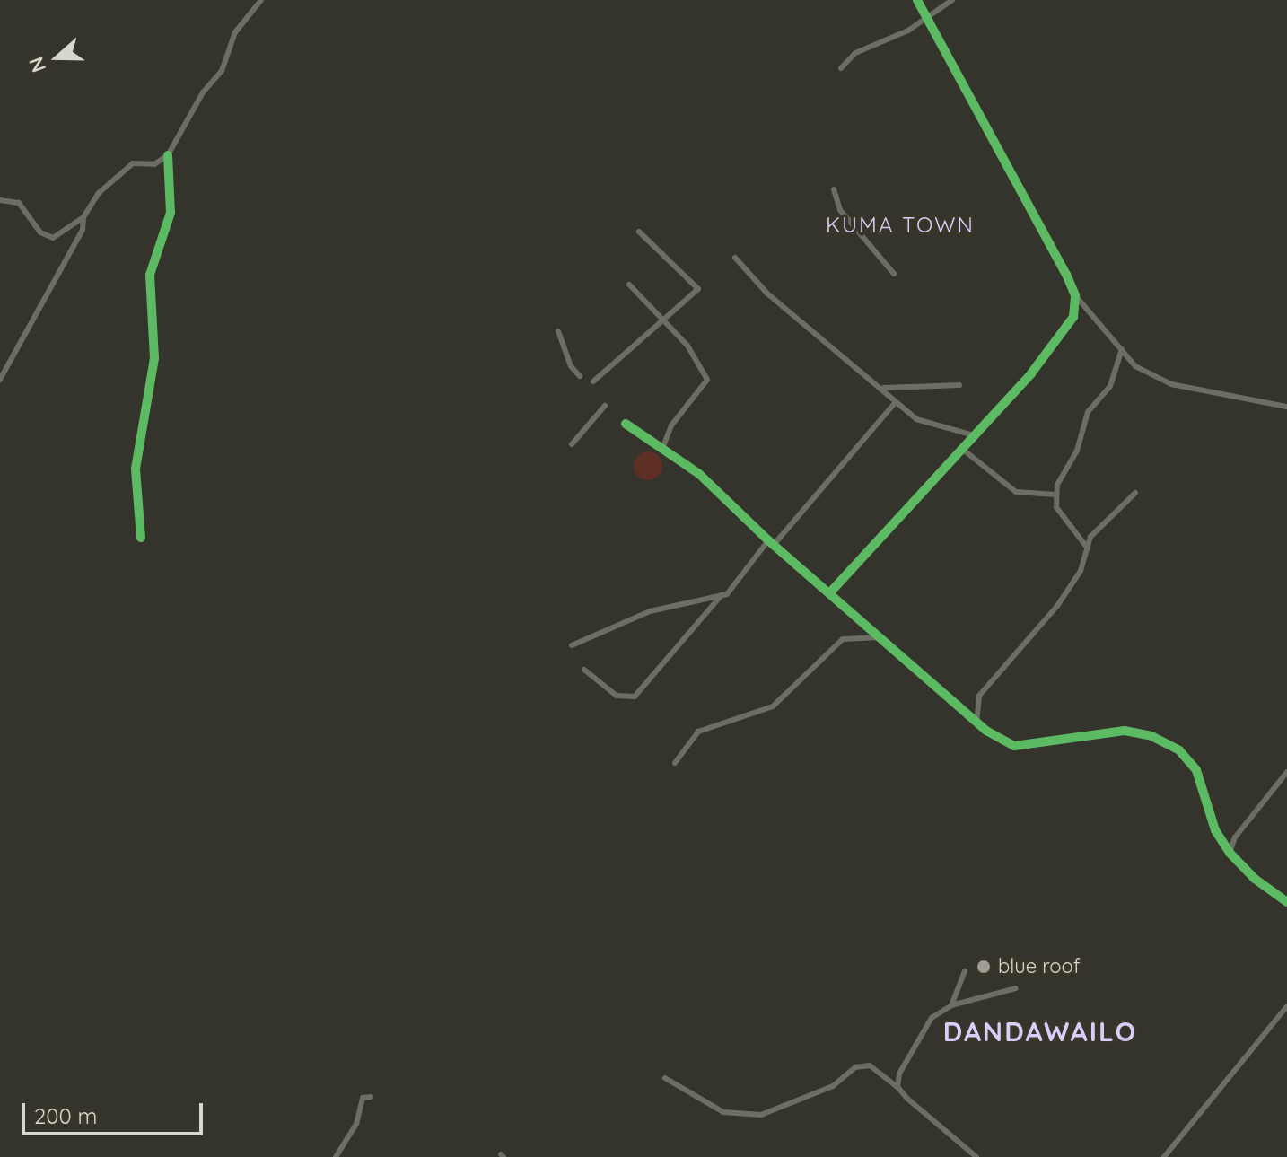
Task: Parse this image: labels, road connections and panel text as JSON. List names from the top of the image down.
{
  "districts": ["KUMA TOWN", "DANDAWAILO"],
  "places": ["blue roof"],
  "scale_bar": "200 m",
  "north": "left"
}
